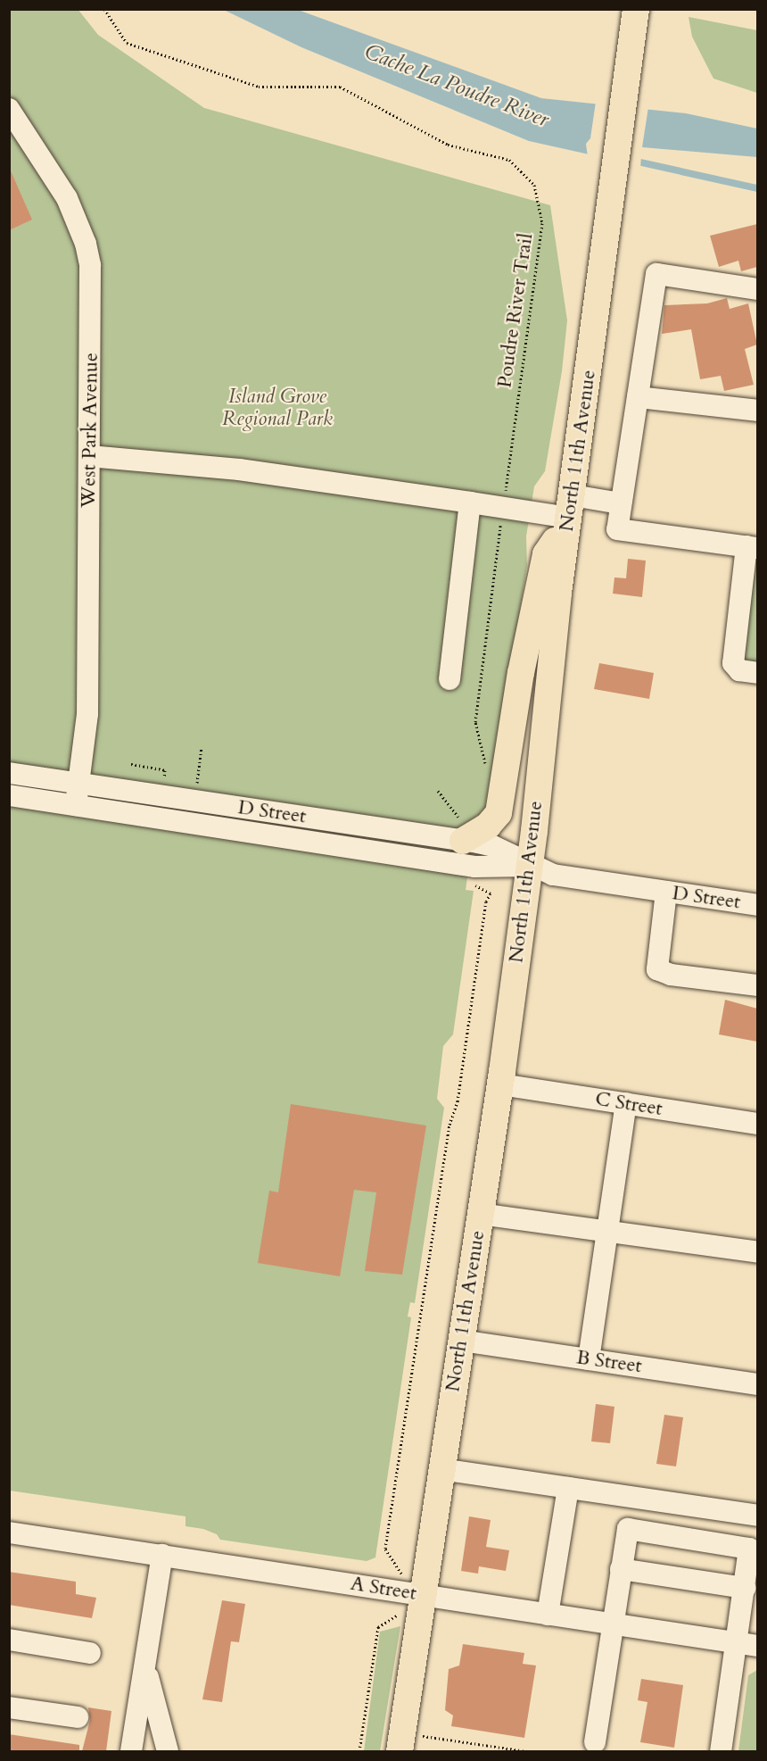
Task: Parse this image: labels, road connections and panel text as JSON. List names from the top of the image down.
{
  "streets": {
    "main road": ["North 11th Avenue"],
    "street": [
      "West Park Avenue",
      "D Street",
      "C Street",
      "B Street",
      "A Street"
    ],
    "path": ["Poudre River Trail"]
  },
  "crossings": [
    ["West Park Avenue", "D Street"],
    ["North 11th Avenue", "D Street"],
    ["North 11th Avenue", "C Street"],
    ["North 11th Avenue", "B Street"],
    ["North 11th Avenue", "A Street"]
  ],
  "water": ["Cache La Poudre River"],
  "parks": ["Island Grove Regional Park"]
}
